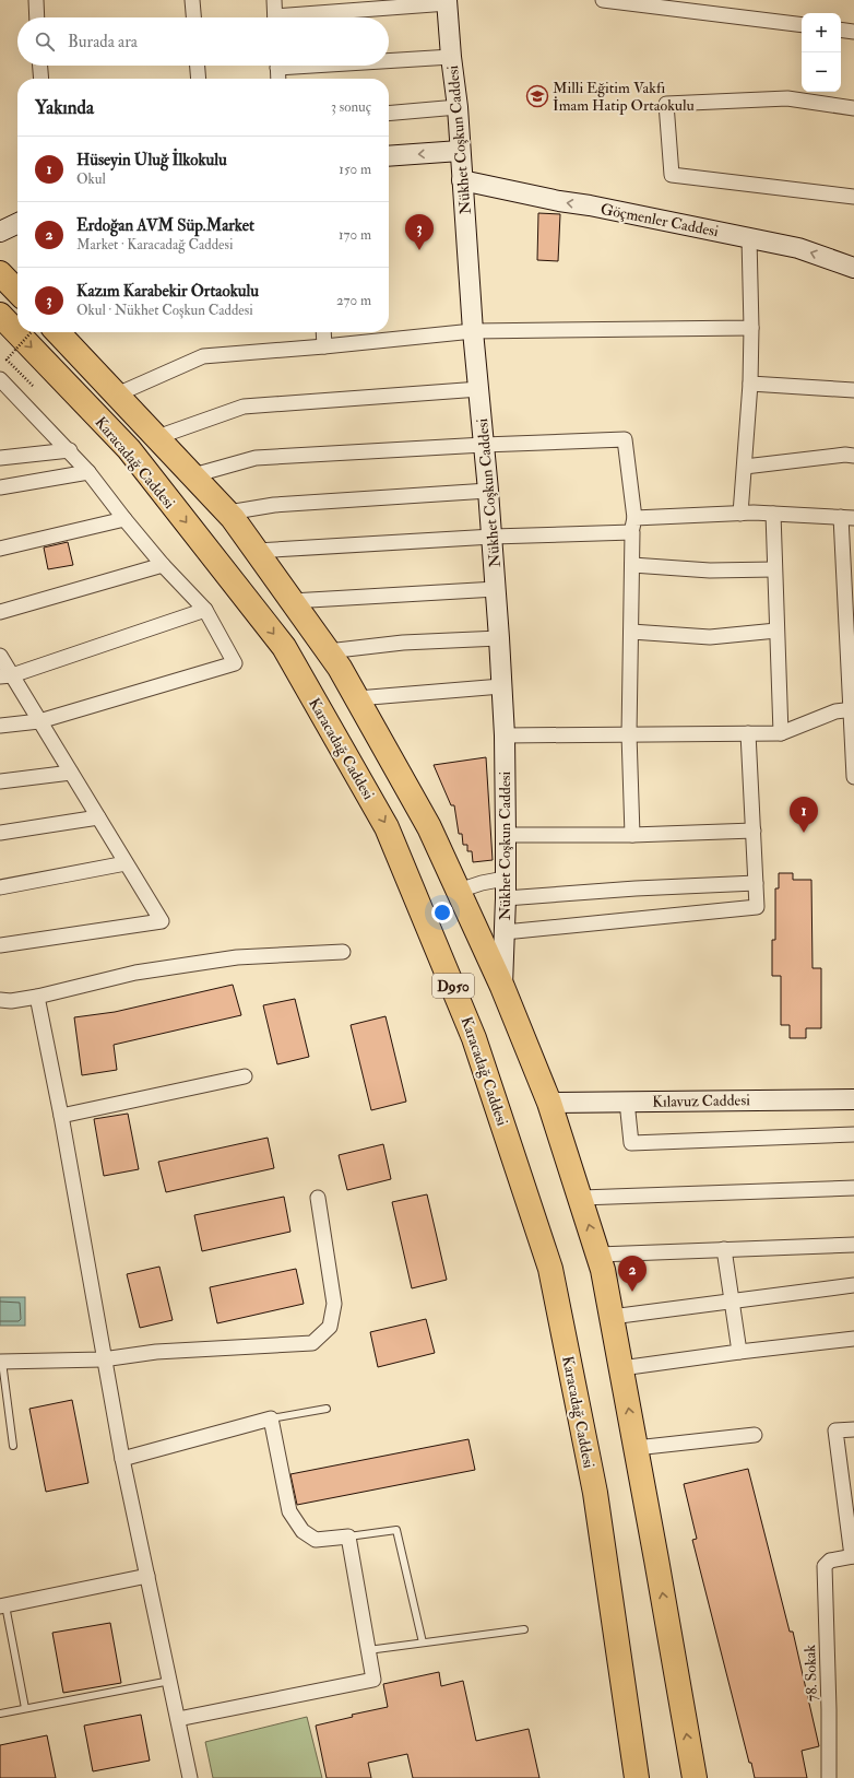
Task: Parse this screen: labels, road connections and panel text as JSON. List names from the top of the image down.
{
  "streets": {
    "highway": ["Karacadağ Caddesi", "D950"],
    "street": [
      "Nükhet Coşkun Caddesi",
      "Göçmenler Caddesi",
      "Kılavuz Caddesi",
      "78. Sokak"
    ]
  },
  "crossings": [
    ["Nükhet Coşkun Caddesi", "Göçmenler Caddesi"],
    ["Nükhet Coşkun Caddesi", "Karacadağ Caddesi"],
    ["Karacadağ Caddesi", "Kılavuz Caddesi"]
  ],
  "places": {
    "school or university": ["Milli Eğitim Vakfı İmam Hatip Ortaokulu"]
  },
  "page": {
    "map_buttons": ["+", "−"],
    "search": "Burada ara",
    "heading": ["Yakında", "3 sonuç"],
    "list": [
      {
        "mark": "1",
        "name": "Hüseyin Uluğ İlkokulu",
        "note": "Okul",
        "value": "150 m"
      },
      {
        "mark": "2",
        "name": "Erdoğan AVM Süp.Market",
        "note": "Market · Karacadağ Caddesi",
        "value": "170 m"
      },
      {
        "mark": "3",
        "name": "Kazım Karabekir Ortaokulu",
        "note": "Okul · Nükhet Coşkun Caddesi",
        "value": "270 m"
      }
    ],
    "pins": ["3", "1", "2"]
  }
}
